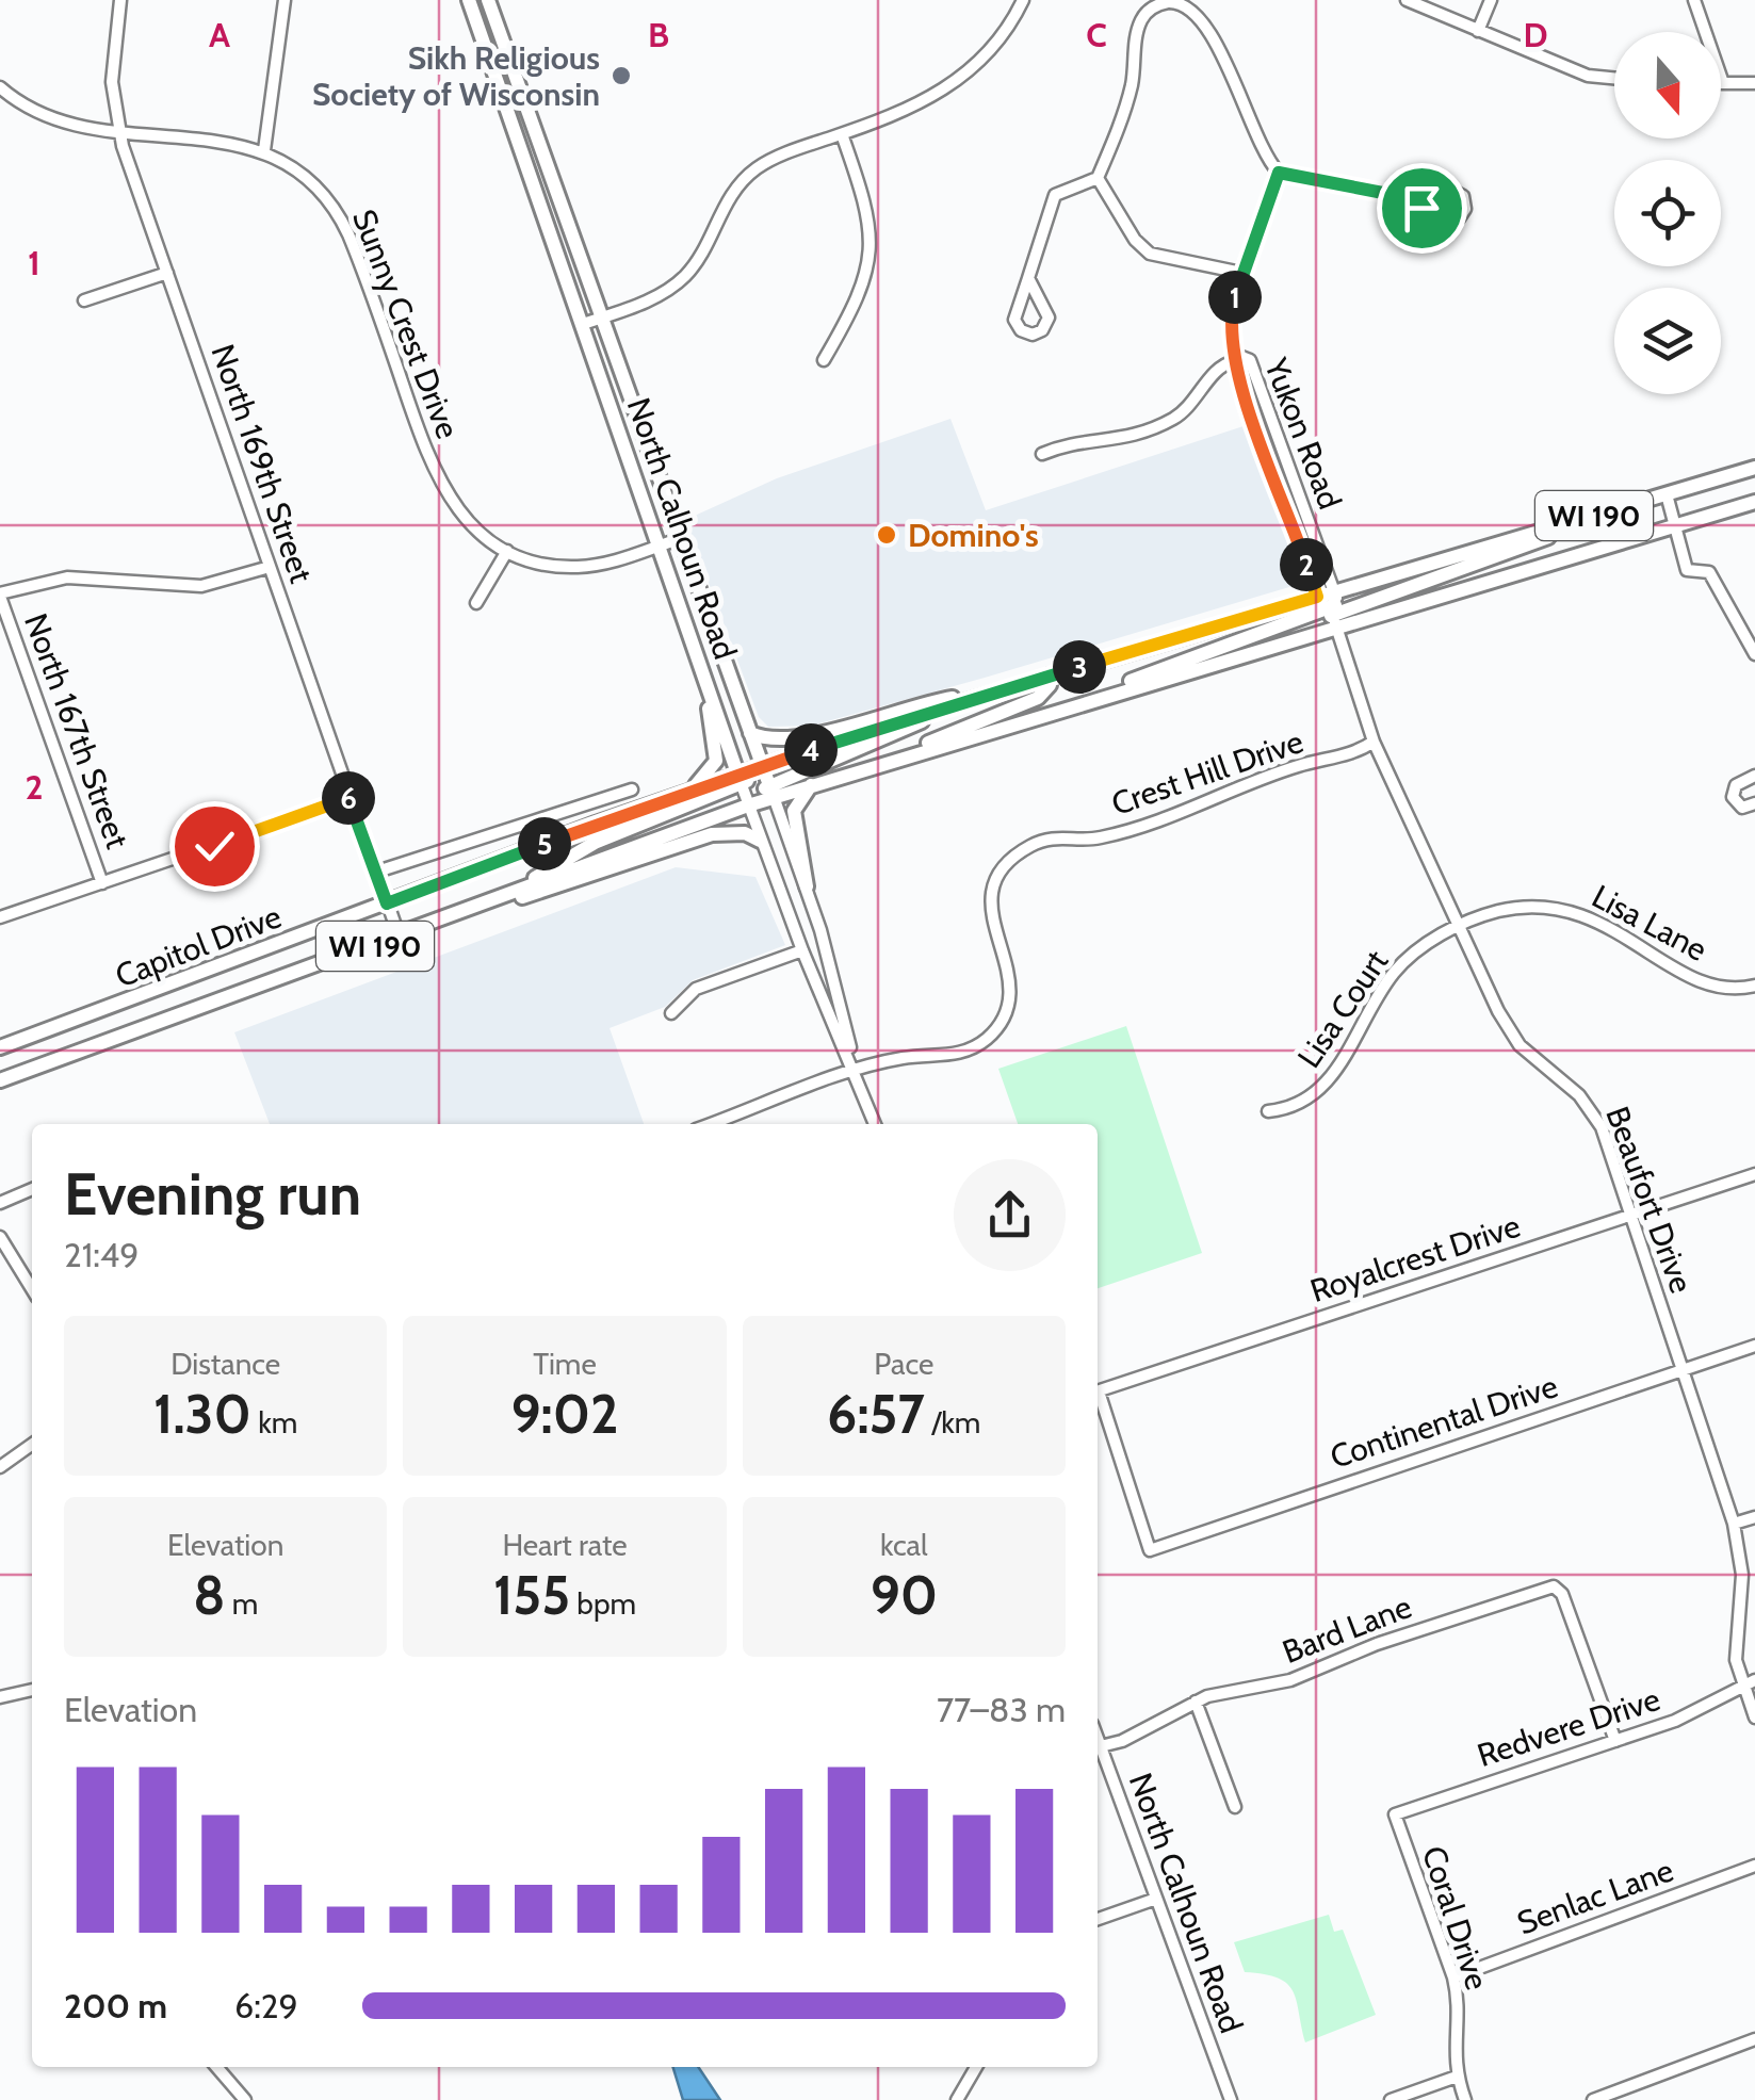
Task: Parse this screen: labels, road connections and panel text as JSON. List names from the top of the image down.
{
  "streets": {
    "main road": ["WI 190", "North Calhoun Road", "Capitol Drive"],
    "street": [
      "Sunny Crest Drive",
      "Yukon Road",
      "North 169th Street",
      "North 167th Street",
      "Crest Hill Drive",
      "Lisa Lane",
      "Lisa Court",
      "Beaufort Drive",
      "Royalcrest Drive",
      "Continental Drive",
      "Bard Lane",
      "Redvere Drive",
      "Senlac Lane",
      "Coral Drive"
    ]
  },
  "crossings": [
    ["Sunny Crest Drive", "North 169th Street"],
    ["Sunny Crest Drive", "North Calhoun Road"],
    ["Yukon Road", "WI 190"],
    ["Yukon Road", "Beaufort Drive"],
    ["North 169th Street", "Capitol Drive"],
    ["WI 190", "North Calhoun Road"],
    ["WI 190", "Beaufort Drive"],
    ["North Calhoun Road", "Crest Hill Drive"],
    ["North Calhoun Road", "Capitol Drive"],
    ["Crest Hill Drive", "Beaufort Drive"],
    ["Lisa Lane", "Lisa Court"],
    ["Lisa Lane", "Beaufort Drive"],
    ["Lisa Court", "Beaufort Drive"],
    ["Beaufort Drive", "Royalcrest Drive"],
    ["Beaufort Drive", "Continental Drive"],
    ["Beaufort Drive", "Redvere Drive"],
    ["Bard Lane", "Redvere Drive"],
    ["Redvere Drive", "Coral Drive"],
    ["Senlac Lane", "Coral Drive"]
  ],
  "places": ["Sikh Religious Society of Wisconsin", "Domino's"],
  "north": "bottom",
  "page": {
    "pins": [
      "1",
      "2",
      "3",
      "4",
      "6",
      "5"
    ],
    "heading": ["Evening run", "21:49"],
    "stats": [
      ["Distance", "1.30 km"],
      ["Time", "9:02"],
      ["Pace", "6:57 /km"],
      ["Elevation", "8 m"],
      ["Heart rate", "155 bpm"],
      ["kcal", "90"]
    ],
    "chart": ["Elevation", "77–83 m"],
    "list": [
      {
        "name": "200 m",
        "note": "6:29"
      }
    ]
  },
  "grid": {
    "columns": [
      "A",
      "B",
      "C",
      "D"
    ],
    "rows": ["1", "2"]
  }
}
